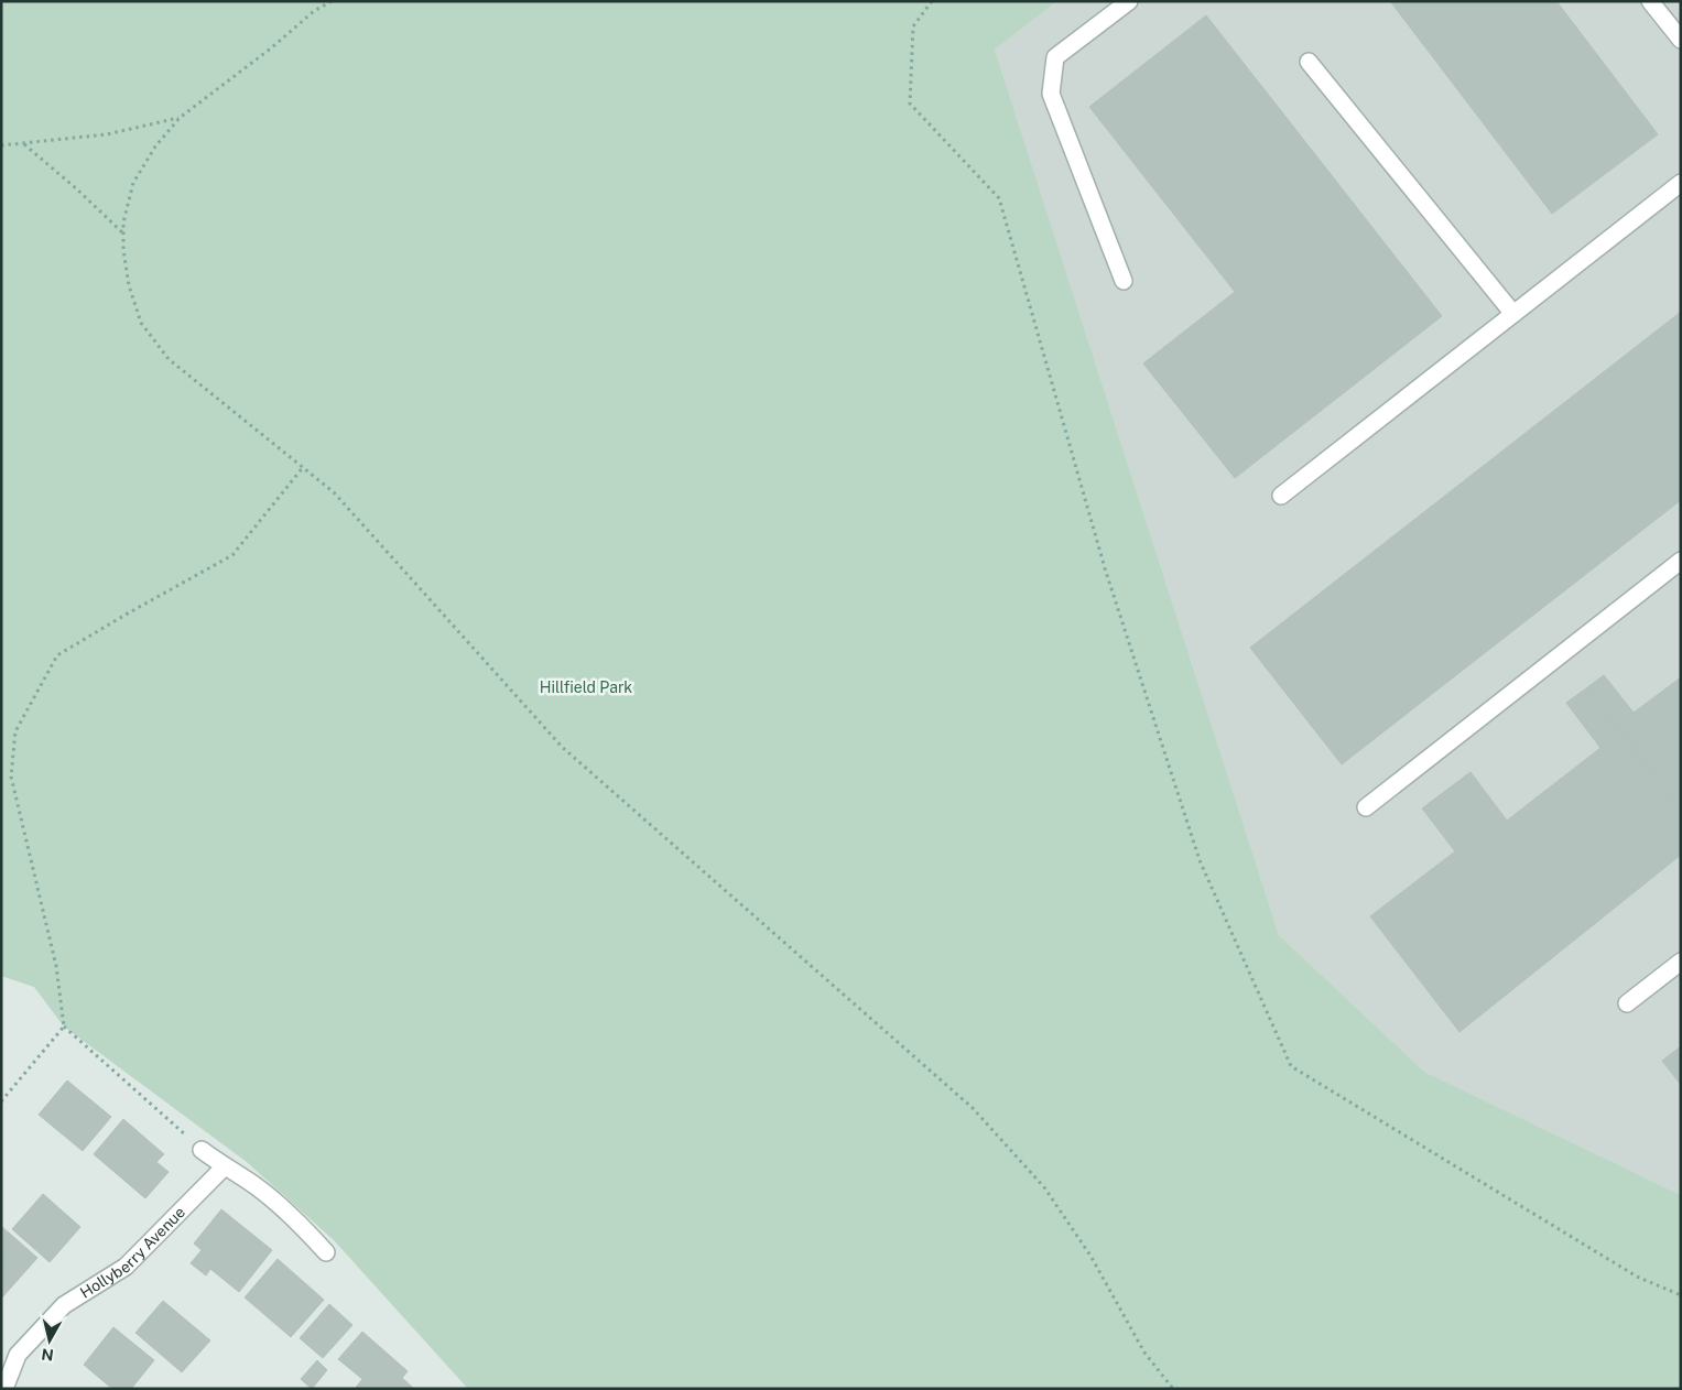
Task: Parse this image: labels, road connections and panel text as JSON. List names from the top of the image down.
{
  "streets": {
    "street": ["Hollyberry Avenue"]
  },
  "parks": ["Hillfield Park"],
  "north": "bottom"
}
